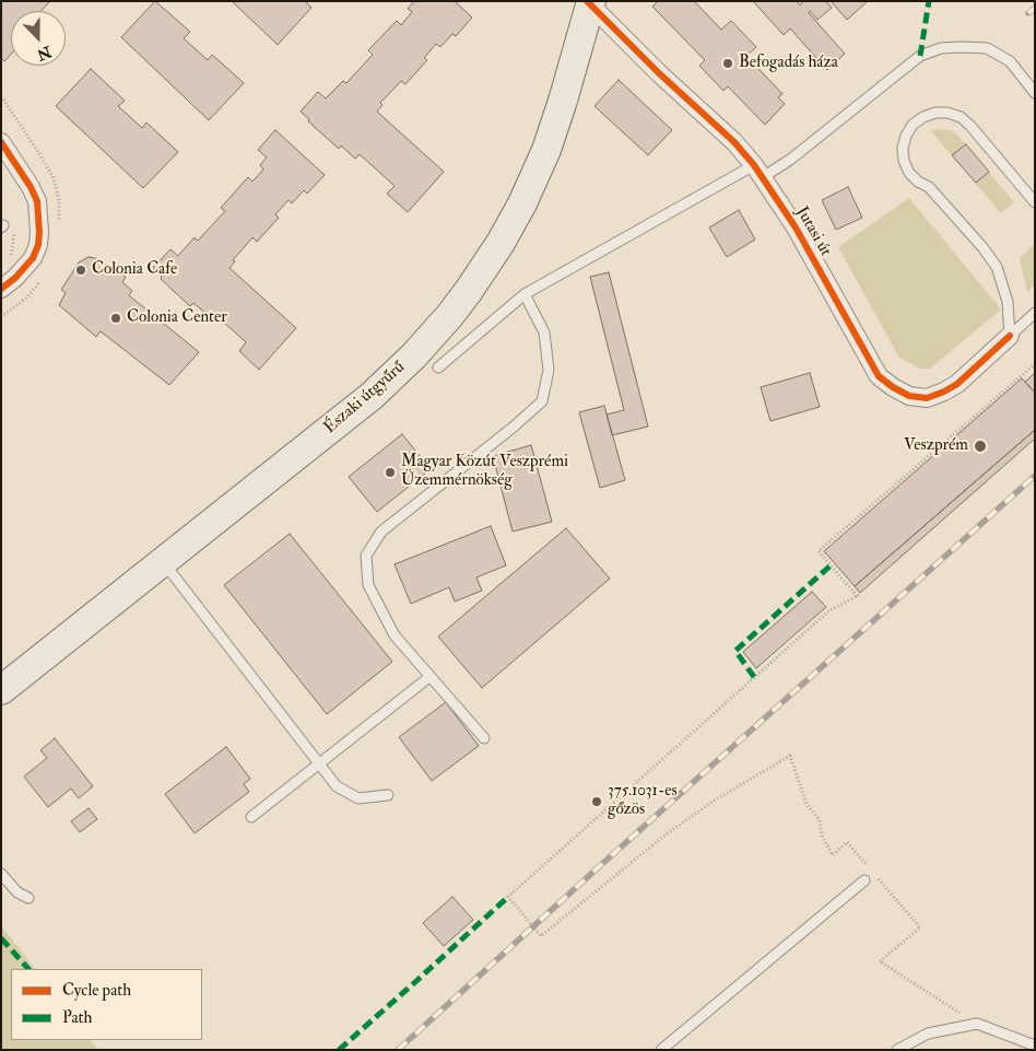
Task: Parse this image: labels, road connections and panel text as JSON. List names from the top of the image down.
{
  "streets": {
    "main road": ["Északi útgyűrű"],
    "street": ["Jutasi út"]
  },
  "crossings": [
    ["Jutasi út", "Északi útgyűrű"]
  ],
  "places": [
    "Befogadás háza",
    "Colonia Cafe",
    "Colonia Center",
    "Veszprém",
    "Magyar Közút Veszprémi Üzemmérnökség",
    "375.1031-es gőzös"
  ],
  "legend": ["Cycle path", "Path"],
  "north": "bottom"
}
